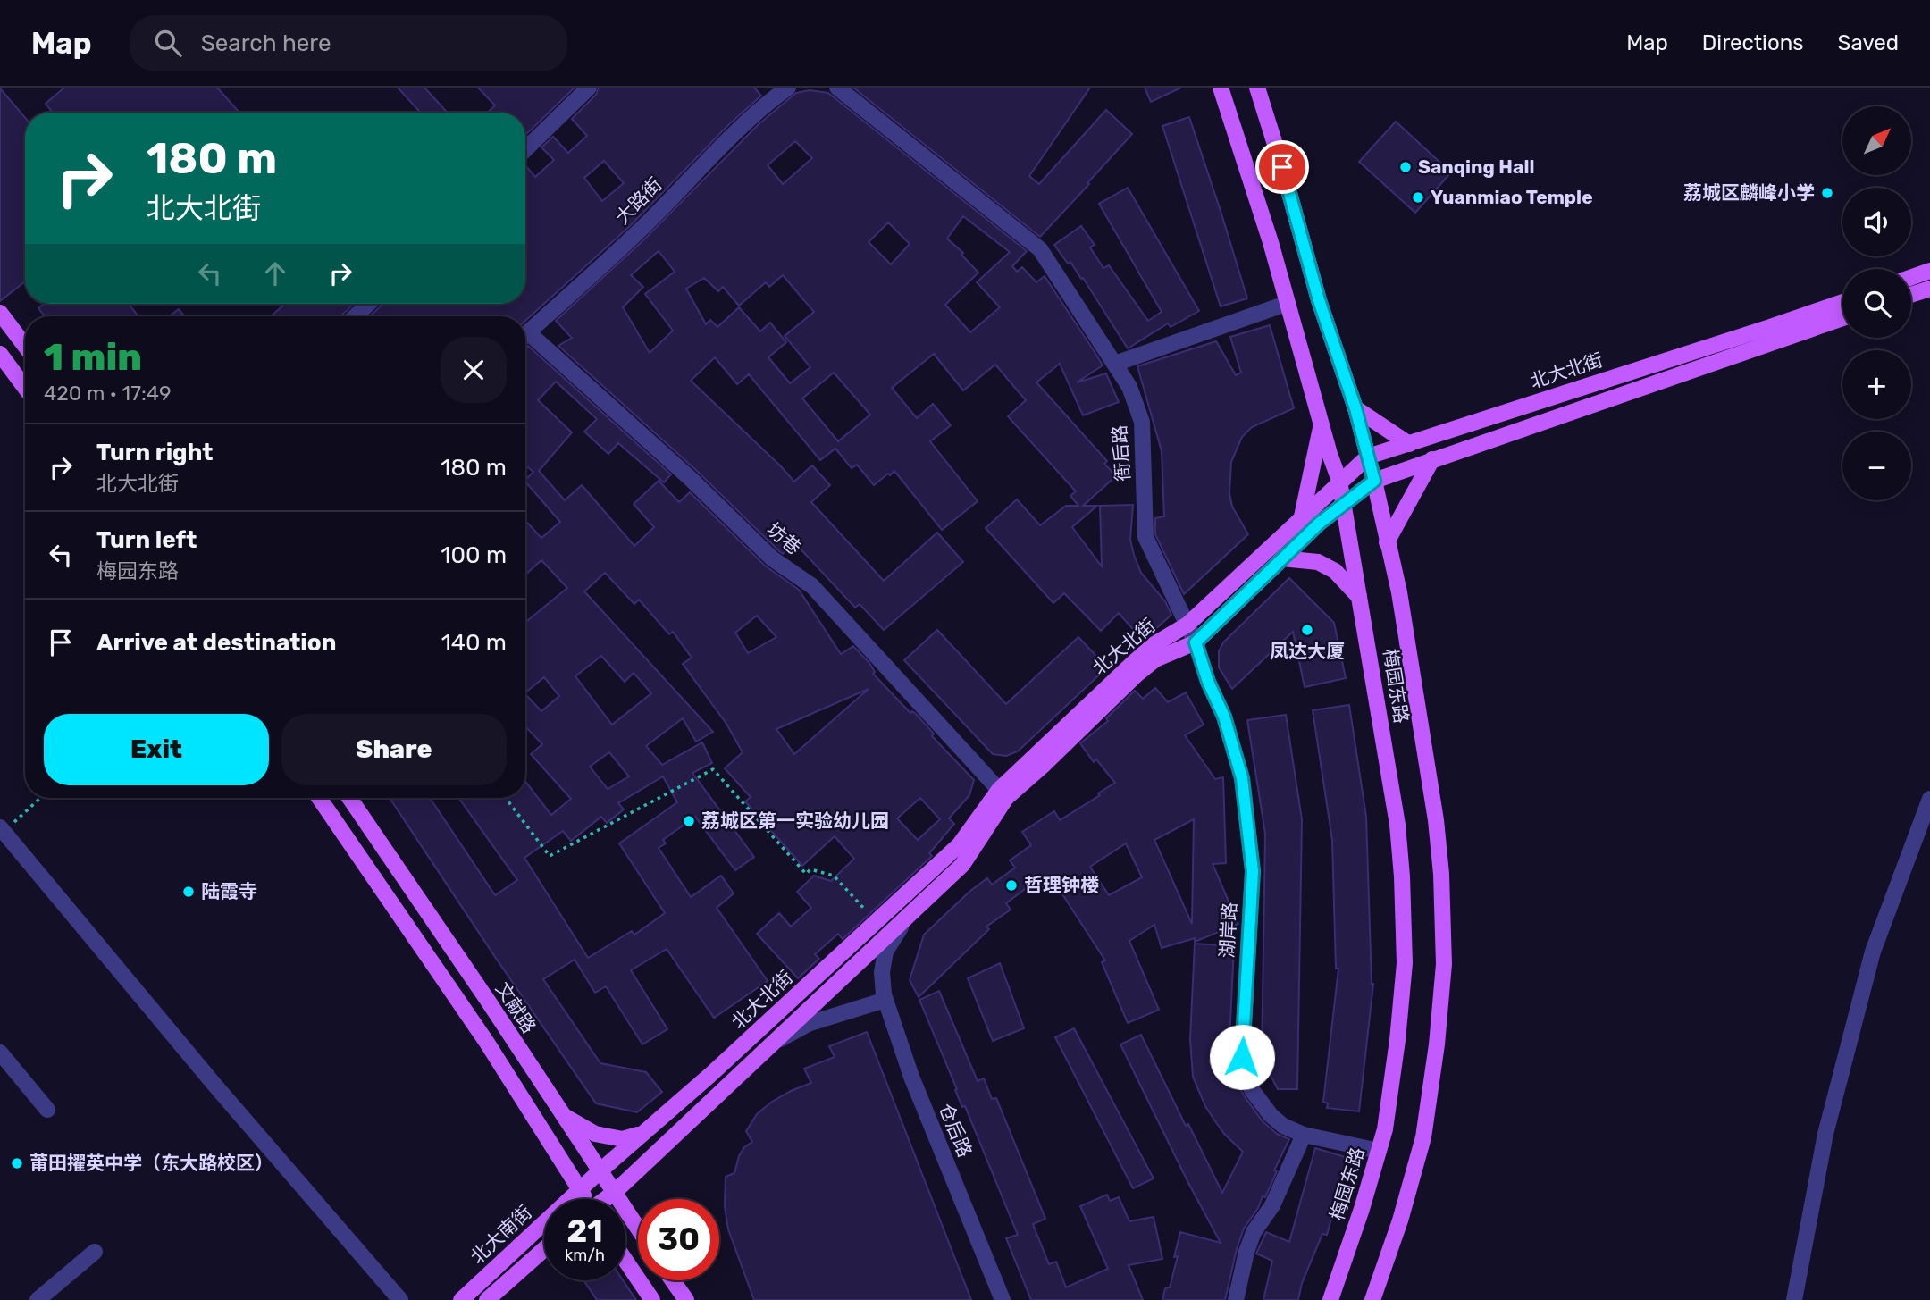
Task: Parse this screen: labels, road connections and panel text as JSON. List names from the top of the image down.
{
  "streets": {
    "main road": [
      "北大北街",
      "梅园东路",
      "文献路",
      "北大南街"
    ],
    "street": [
      "大路街",
      "衙后路",
      "坊巷",
      "湖岸路",
      "仓后路"
    ]
  },
  "crossings": [
    ["北大北街", "衙后路"],
    ["北大北街", "坊巷"],
    ["北大北街", "梅园东路"],
    ["北大北街", "湖岸路"],
    ["北大北街", "文献路"],
    ["北大北街", "仓后路"],
    ["北大北街", "北大南街"],
    ["衙后路", "湖岸路"],
    ["梅园东路", "湖岸路"]
  ],
  "places": [
    "Sanqing Hall",
    "荔城区麟峰小学",
    "Yuanmiao Temple",
    "凤达大厦",
    "荔城区第一实验幼儿园",
    "哲理钟楼",
    "陆霞寺",
    "莆田擢英中学（东大路校区）"
  ],
  "north": "top right",
  "page": {
    "header": "Map",
    "search": "Search here",
    "nav": ["Map", "Directions", "Saved"],
    "map_buttons": ["+", "−"],
    "turn": ["180 m", "北大北街"],
    "heading": ["1 min", "420 m · 17:49"],
    "list": [
      {
        "name": "Turn right",
        "note": "北大北街",
        "value": "180 m"
      },
      {
        "name": "Turn left",
        "note": "梅园东路",
        "value": "100 m"
      },
      {
        "name": "Arrive at destination",
        "value": "140 m"
      }
    ],
    "buttons": ["Exit", "Share"],
    "speed": "21 km/h",
    "limit": "30"
  }
}
